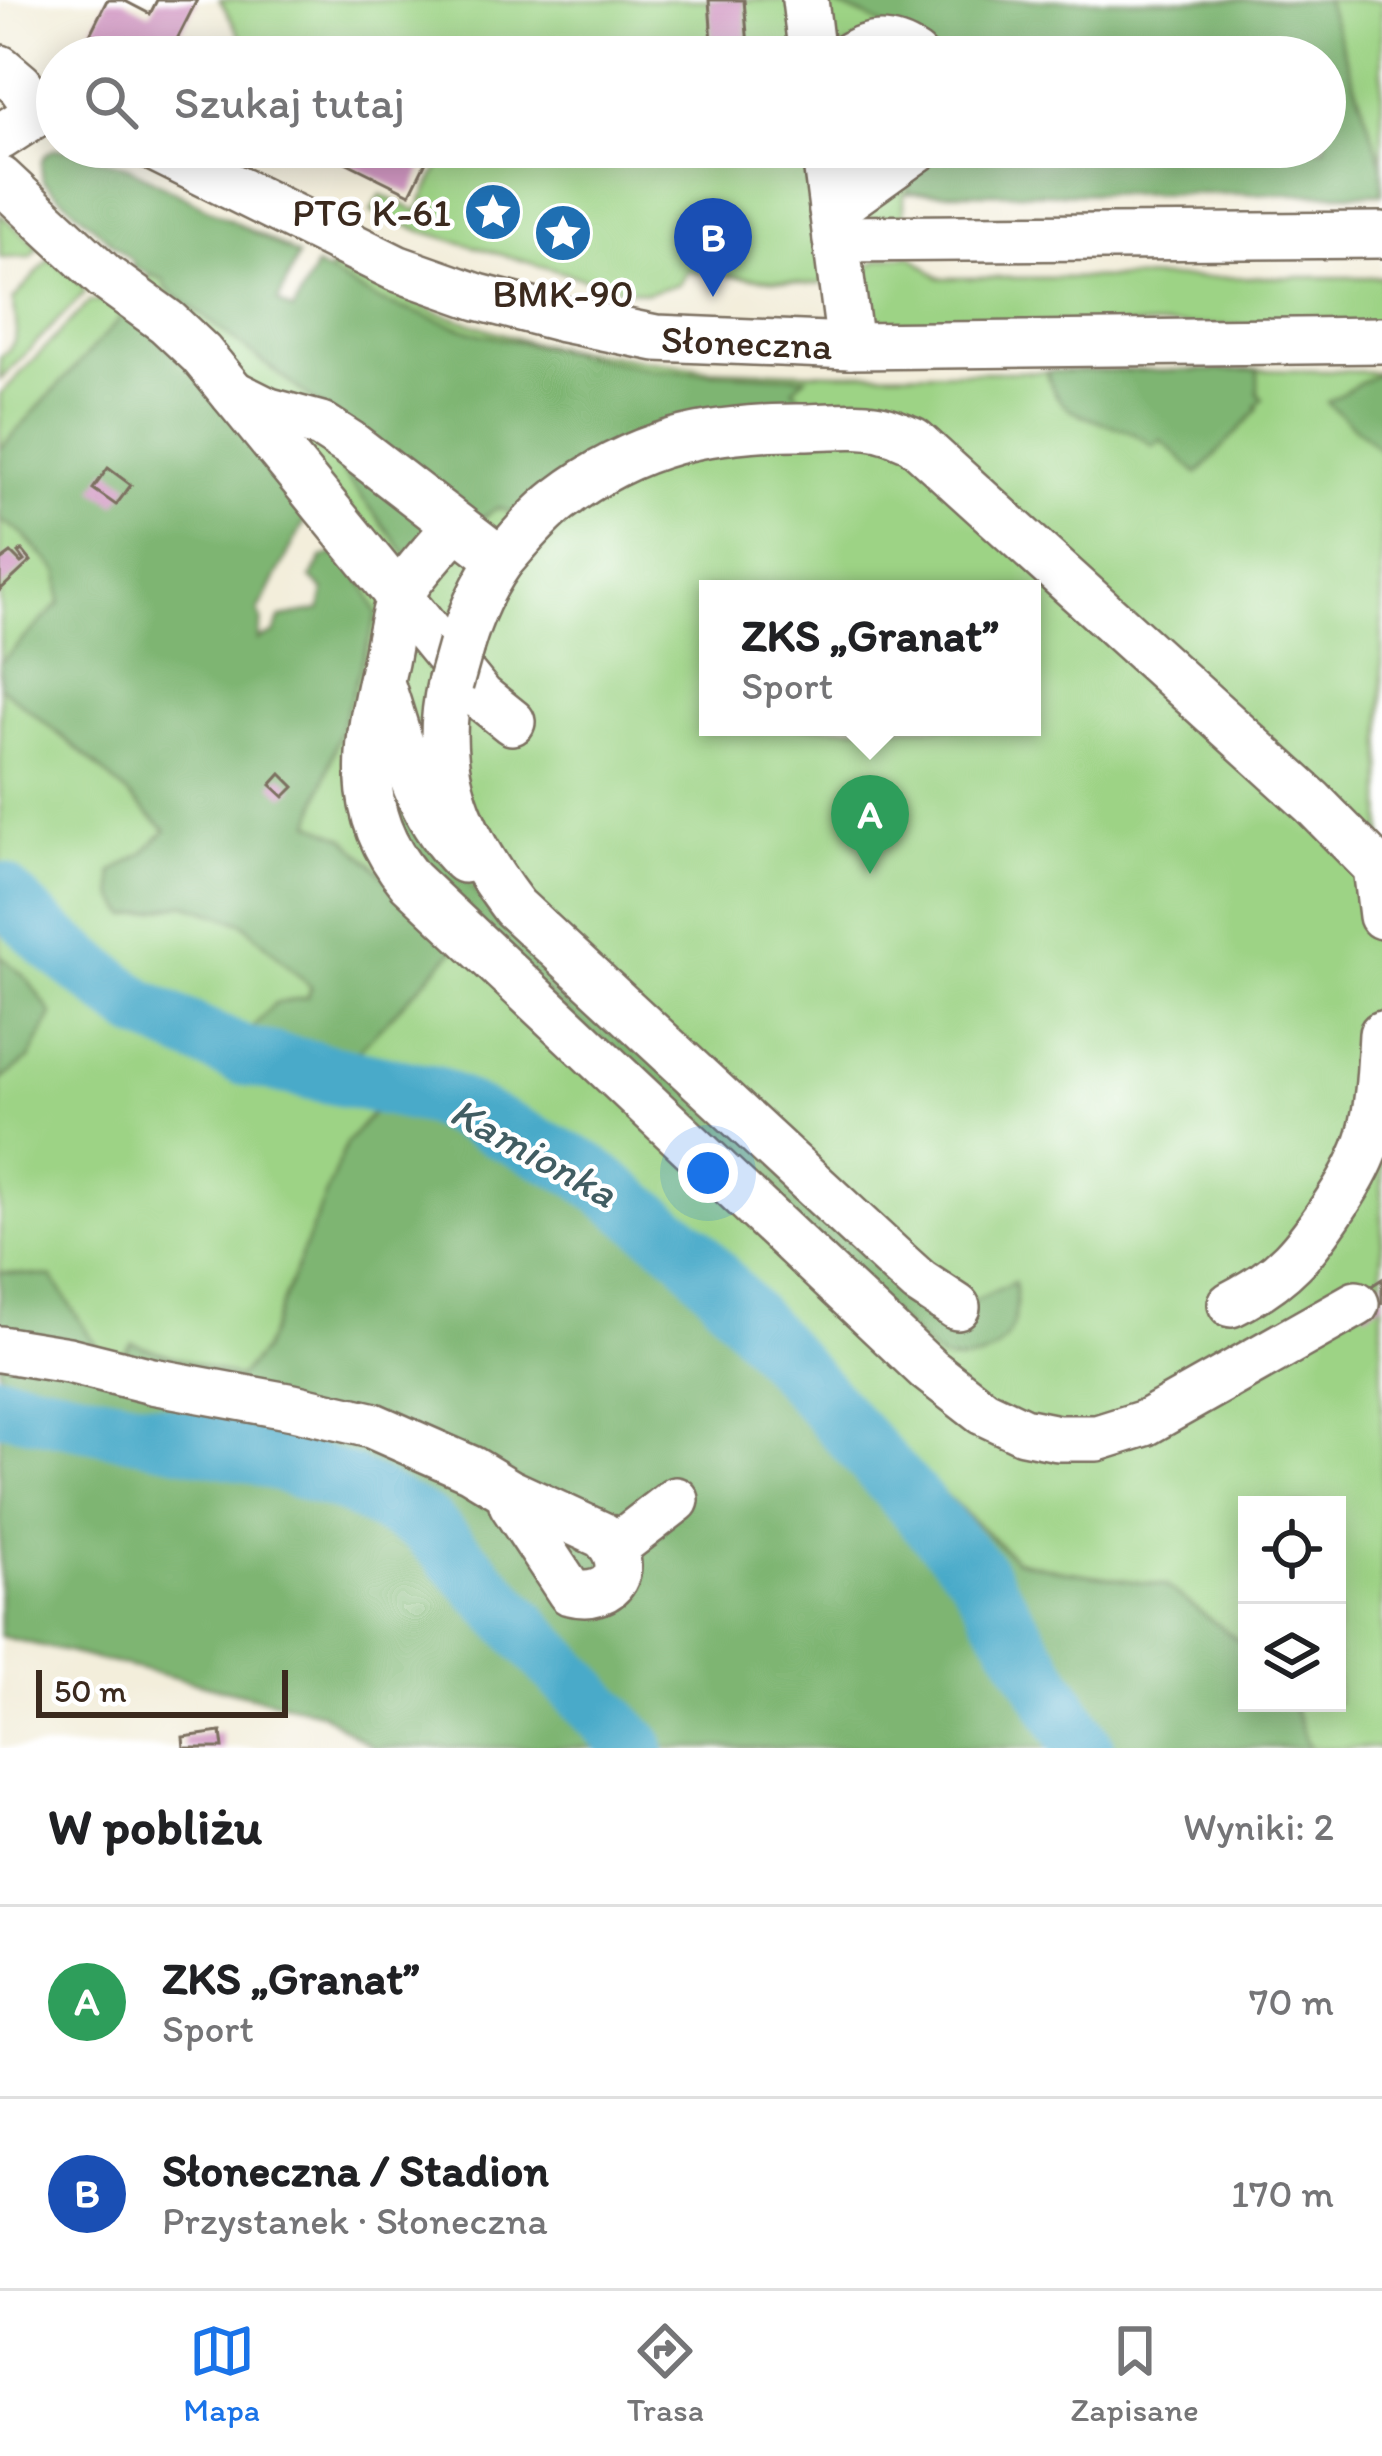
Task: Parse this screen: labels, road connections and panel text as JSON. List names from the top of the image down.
{
  "streets": {
    "street": ["Słoneczna"]
  },
  "water": ["Kamionka"],
  "places": {
    "place": ["PTG K-61", "BMK-90"]
  },
  "scale_bar": "50 m",
  "page": {
    "search": "Szukaj tutaj",
    "pins": ["B", "A"],
    "popup": ["ZKS „Granat”", "Sport"],
    "scale": "50 m",
    "heading": ["W pobliżu", "Wyniki: 2"],
    "list": [
      {
        "mark": "A",
        "name": "ZKS „Granat”",
        "note": "Sport",
        "value": "70 m"
      },
      {
        "mark": "B",
        "name": "Słoneczna / Stadion",
        "note": "Przystanek · Słoneczna",
        "value": "170 m"
      }
    ],
    "nav": ["Mapa", "Trasa", "Zapisane"]
  }
}
